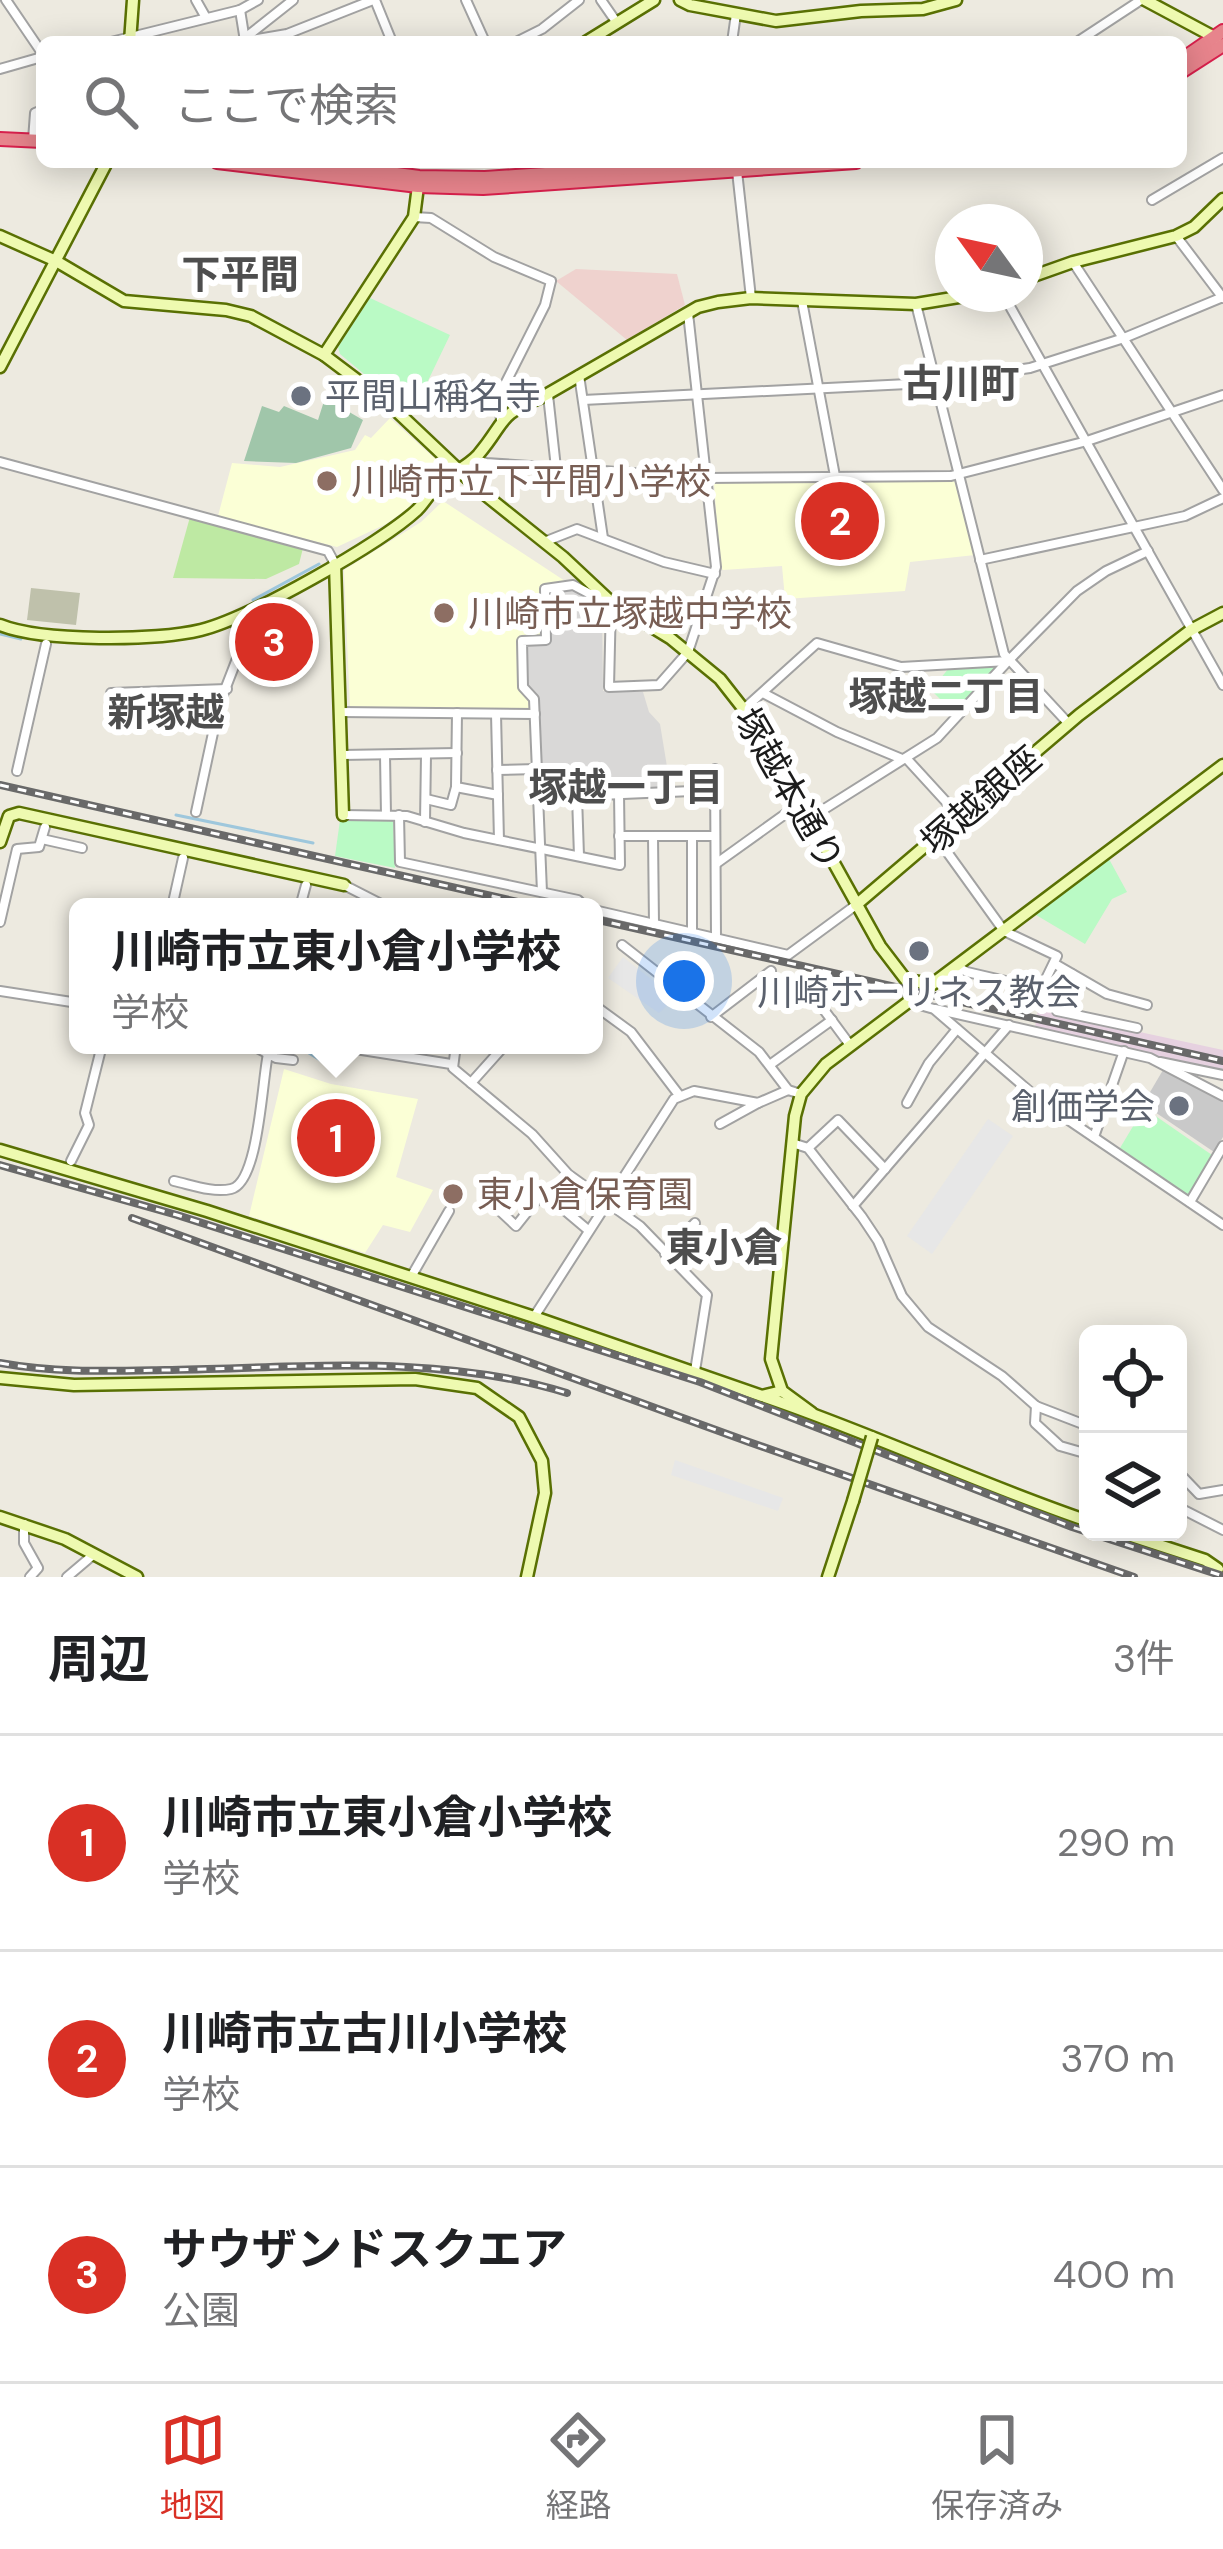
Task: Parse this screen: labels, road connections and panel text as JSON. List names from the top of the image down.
{
  "streets": {
    "street": ["塚越本通り", "塚越銀座"]
  },
  "crossings": [
    ["塚越本通り", "塚越銀座"]
  ],
  "districts": [
    "下平間",
    "古川町",
    "塚越二丁目",
    "新塚越",
    "塚越一丁目",
    "東小倉"
  ],
  "places": [
    "平間山稱名寺",
    "川崎市立下平間小学校",
    "川崎市立塚越中学校",
    "川崎ホーリネス教会",
    "創価学会",
    "東小倉保育園"
  ],
  "north": "top left",
  "page": {
    "search": "ここで検索",
    "pins": ["2", "3", "1"],
    "popup": ["川崎市立東小倉小学校", "学校"],
    "heading": ["周辺", "3件"],
    "list": [
      {
        "mark": "1",
        "name": "川崎市立東小倉小学校",
        "note": "学校",
        "value": "290 m"
      },
      {
        "mark": "2",
        "name": "川崎市立古川小学校",
        "note": "学校",
        "value": "370 m"
      },
      {
        "mark": "3",
        "name": "サウザンドスクエア",
        "note": "公園",
        "value": "400 m"
      }
    ],
    "nav": ["地図", "経路", "保存済み"]
  }
}
